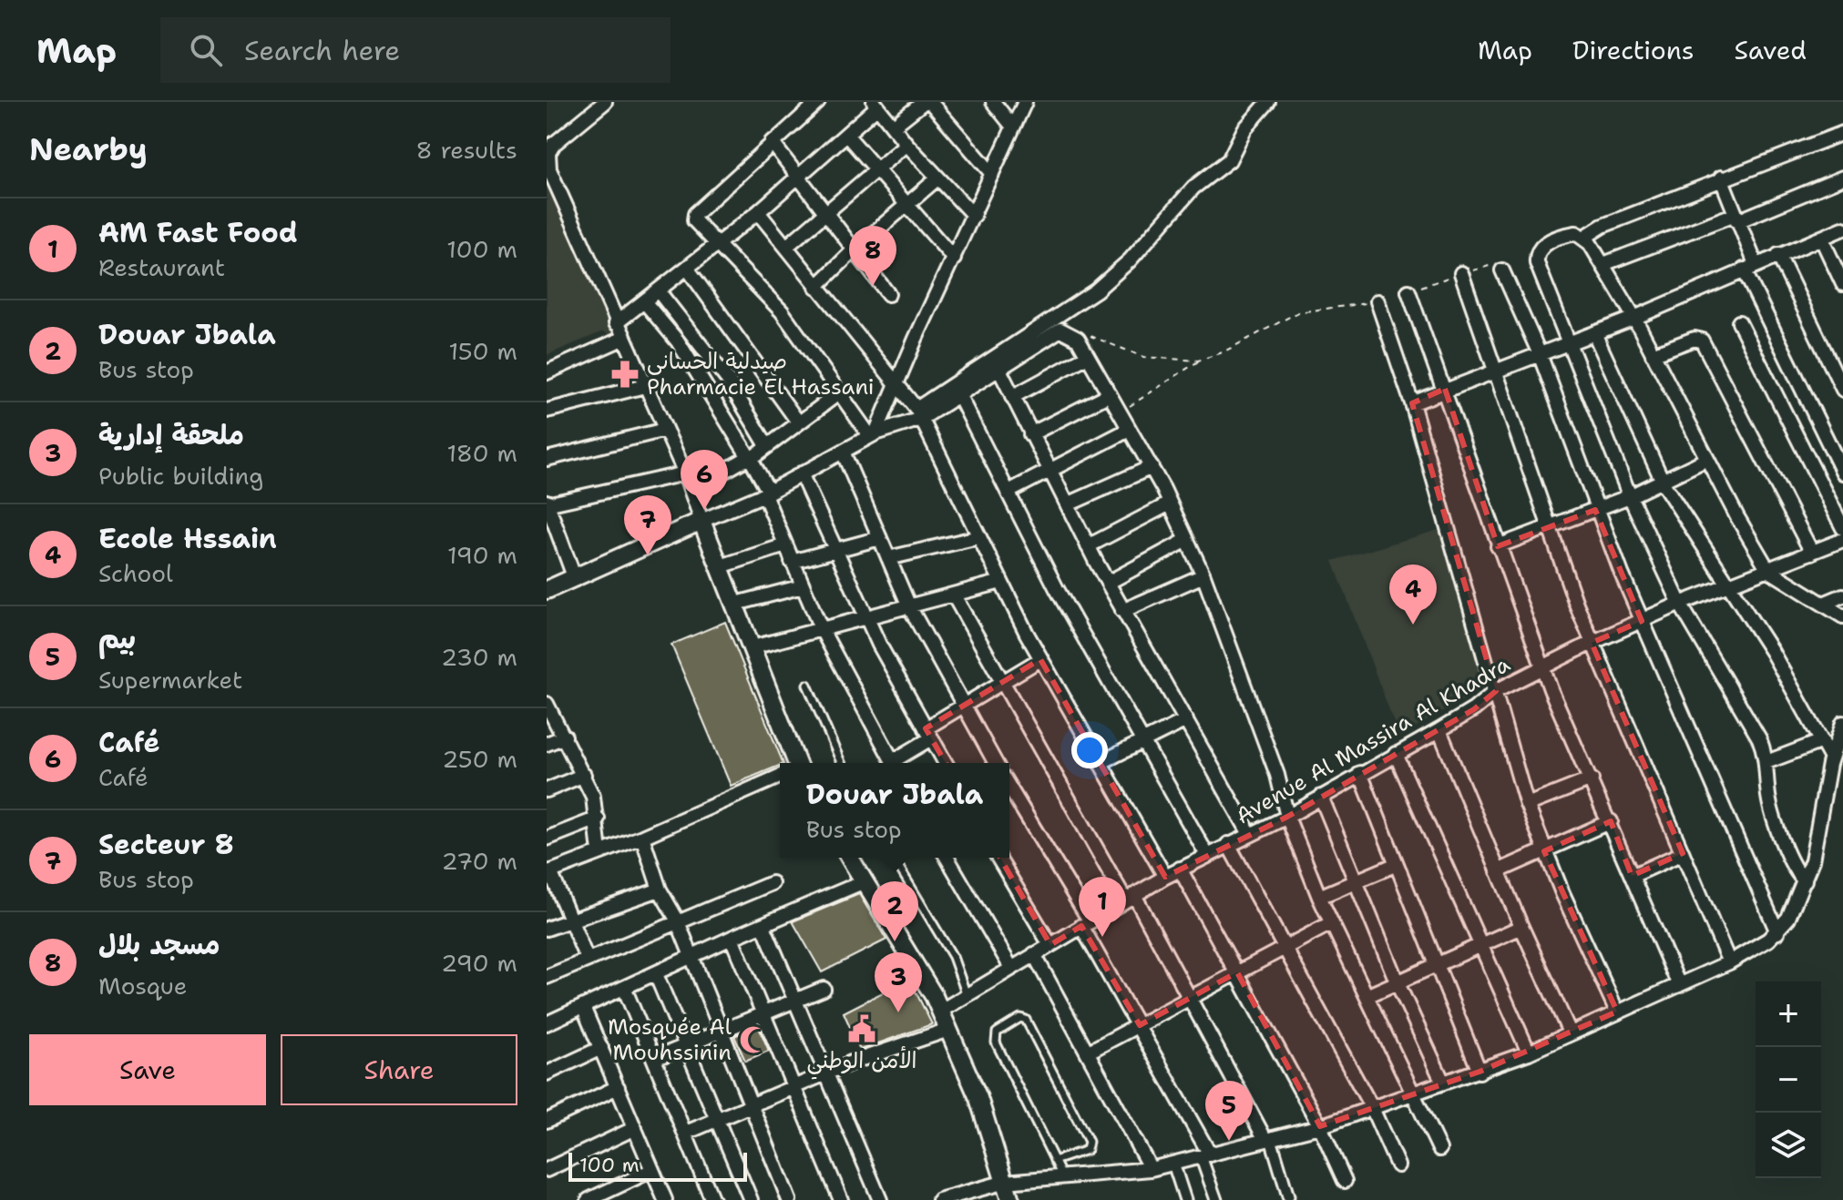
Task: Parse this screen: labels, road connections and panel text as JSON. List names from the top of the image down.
{
  "streets": {
    "street": ["Avenue Al Massira Al Khadra"]
  },
  "places": {
    "pharmacy": ["صيدلية الحساني Pharmacie El Hassani"],
    "public building": ["الأمن الوطني"],
    "mosque": ["Mosquée Al Mouhssinin"]
  },
  "scale_bar": "100 m",
  "page": {
    "header": "Map",
    "search": "Search here",
    "nav": ["Map", "Directions", "Saved"],
    "heading": ["Nearby", "8 results"],
    "list": [
      {
        "mark": "1",
        "name": "AM Fast Food",
        "note": "Restaurant",
        "value": "100 m"
      },
      {
        "mark": "2",
        "name": "Douar Jbala",
        "note": "Bus stop",
        "value": "150 m"
      },
      {
        "mark": "3",
        "name": "ملحقة إدارية",
        "note": "Public building",
        "value": "180 m"
      },
      {
        "mark": "4",
        "name": "Ecole Hssain",
        "note": "School",
        "value": "190 m"
      },
      {
        "mark": "5",
        "name": "بيم",
        "note": "Supermarket",
        "value": "230 m"
      },
      {
        "mark": "6",
        "name": "Café",
        "note": "Café",
        "value": "250 m"
      },
      {
        "mark": "7",
        "name": "Secteur 8",
        "note": "Bus stop",
        "value": "270 m"
      },
      {
        "mark": "8",
        "name": "مسجد بلال",
        "note": "Mosque",
        "value": "290 m"
      }
    ],
    "pins": [
      "8",
      "6",
      "7",
      "4",
      "1",
      "2",
      "3",
      "5"
    ],
    "popup": ["Douar Jbala", "Bus stop"],
    "map_buttons": ["+", "−"],
    "buttons": ["Save", "Share"],
    "scale": "100 m"
  }
}
